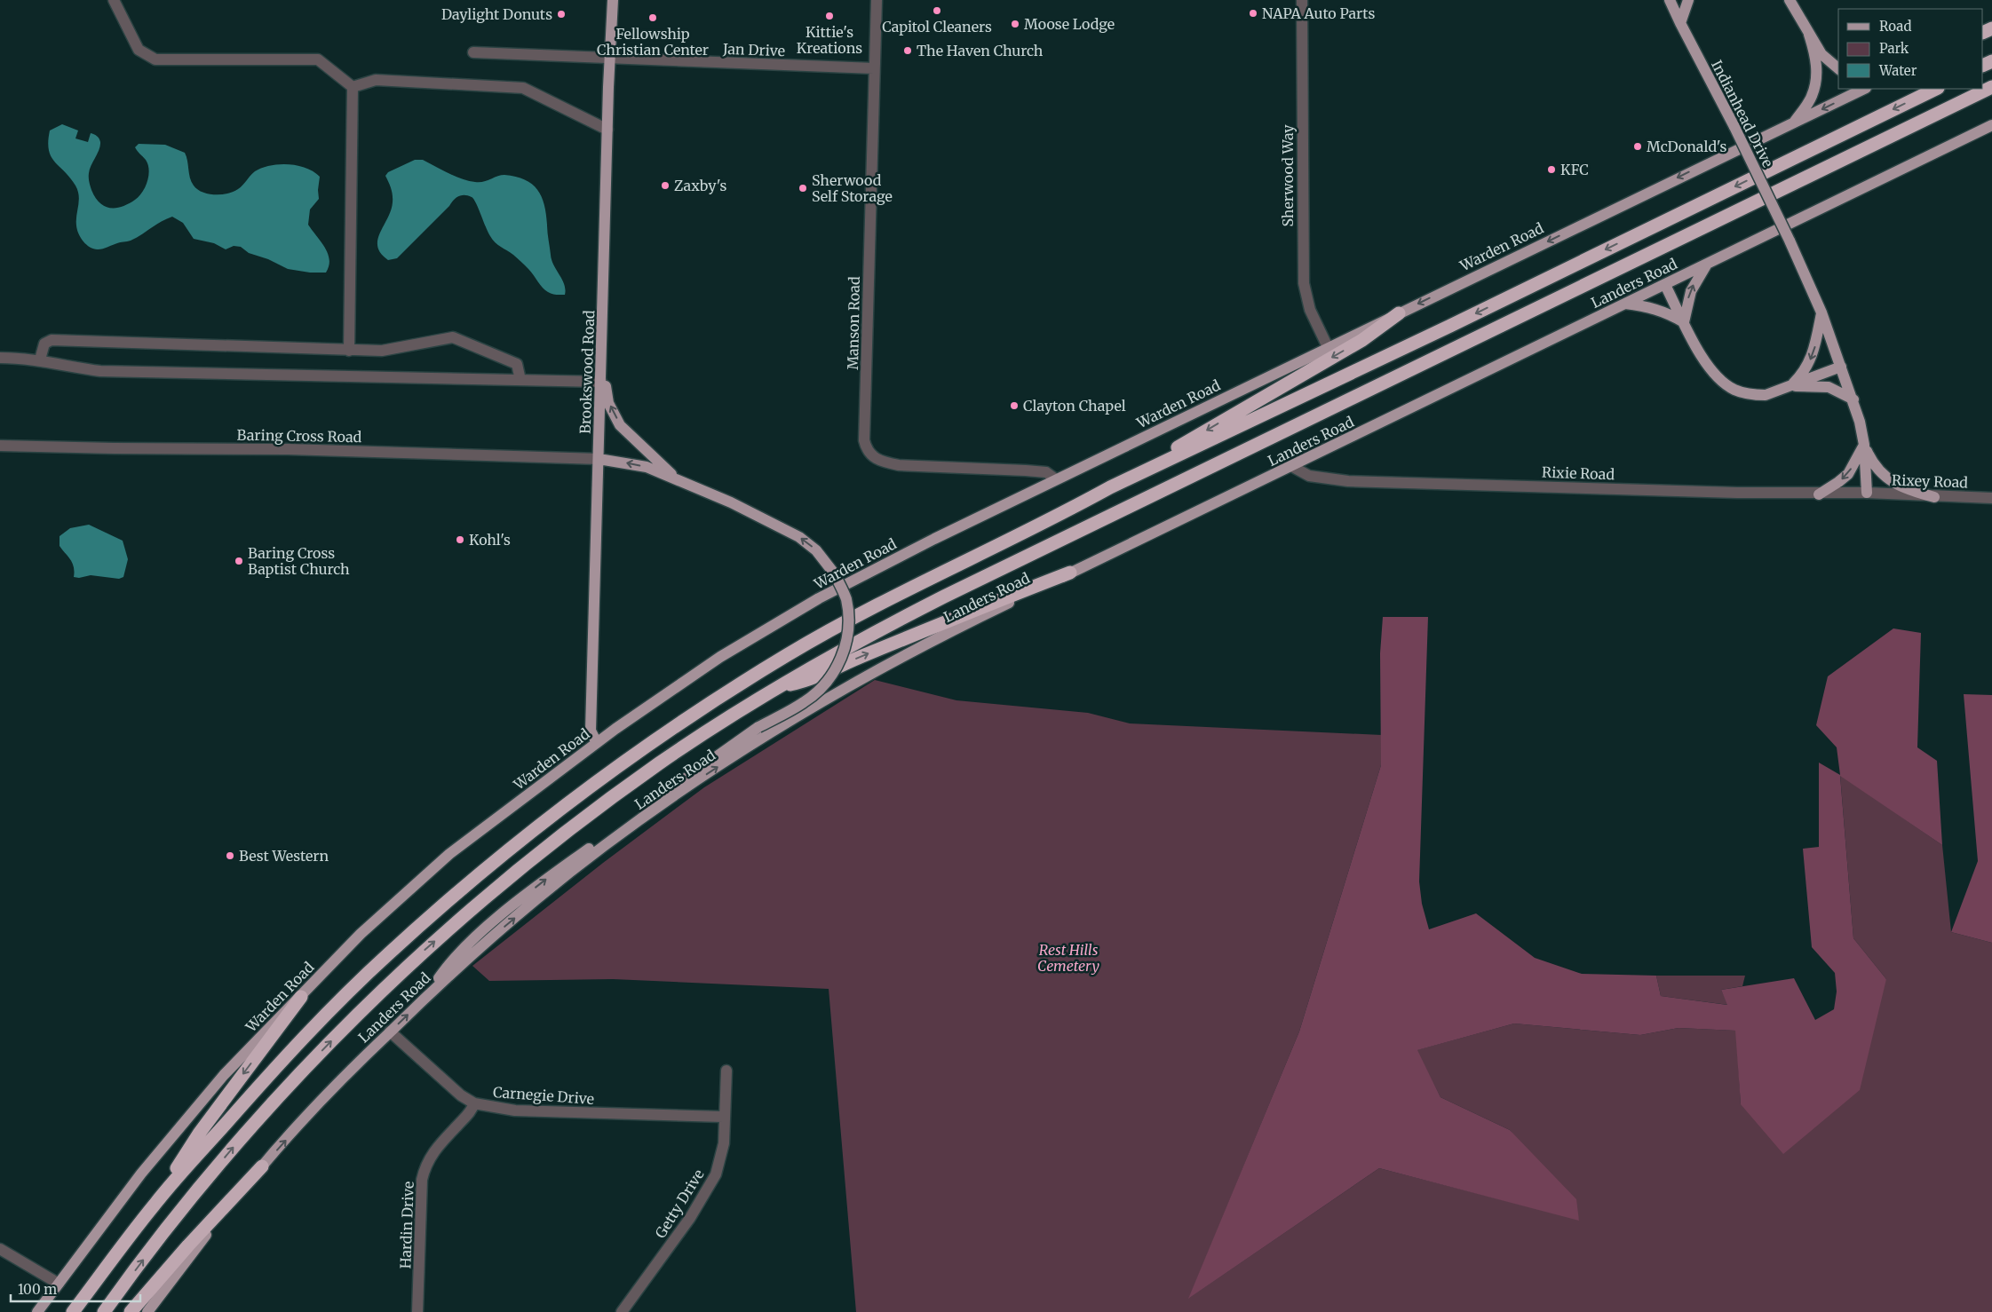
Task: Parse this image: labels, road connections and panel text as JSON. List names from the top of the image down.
{
  "streets": {
    "main road": [
      "Indianhead Drive",
      "Warden Road",
      "Landers Road",
      "Brookswood Road"
    ],
    "street": [
      "Jan Drive",
      "Sherwood Way",
      "Manson Road",
      "Baring Cross Road",
      "Rixie Road",
      "Rixey Road",
      "Carnegie Drive",
      "Getty Drive",
      "Hardin Drive"
    ]
  },
  "crossings": [
    ["Jan Drive", "Manson Road"],
    ["Jan Drive", "Brookswood Road"],
    ["Sherwood Way", "Warden Road"],
    ["Warden Road", "Manson Road"],
    ["Warden Road", "Brookswood Road"],
    ["Landers Road", "Rixie Road"],
    ["Landers Road", "Carnegie Drive"],
    ["Brookswood Road", "Baring Cross Road"],
    ["Rixie Road", "Rixey Road"],
    ["Carnegie Drive", "Getty Drive"],
    ["Carnegie Drive", "Hardin Drive"]
  ],
  "one_way": ["Landers Road"],
  "parks": ["Rest Hills Cemetery"],
  "places": [
    "Capitol Cleaners",
    "NAPA Auto Parts",
    "Daylight Donuts",
    "Kittie's Kreations",
    "Fellowship Christian Center",
    "Moose Lodge",
    "The Haven Church",
    "McDonald's",
    "KFC",
    "Zaxby's",
    "Sherwood Self Storage",
    "Clayton Chapel",
    "Kohl's",
    "Baring Cross Baptist Church",
    "Best Western"
  ],
  "legend": ["Road", "Park", "Water"],
  "scale_bar": "100 m"
}
